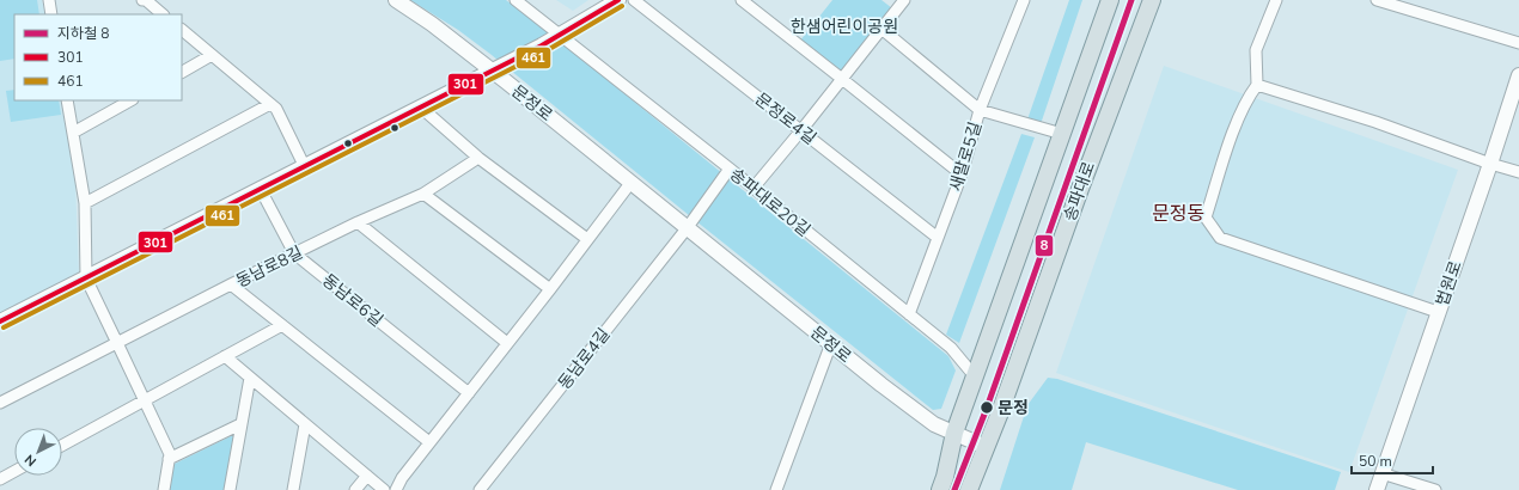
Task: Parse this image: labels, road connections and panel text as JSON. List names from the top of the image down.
{
  "streets": {
    "main road": ["송파대로"],
    "street": [
      "문정로",
      "문정로4길",
      "새말로5길",
      "송파대로20길",
      "동남로8길",
      "법원로",
      "동남로6길",
      "동남로4길"
    ]
  },
  "crossings": [
    ["문정로", "송파대로"],
    ["문정로", "동남로4길"],
    ["문정로4길", "새말로5길"],
    ["새말로5길", "송파대로20길"],
    ["송파대로", "송파대로20길"],
    ["동남로8길", "동남로6길"]
  ],
  "districts": ["문정동"],
  "parks": ["한샘어린이공원"],
  "places": ["문정"],
  "lines": ["metro line 8", "transit line 301", "transit line 461"],
  "legend": ["지하철 8", "301", "461"],
  "scale_bar": "50 m",
  "north": "bottom left"
}
